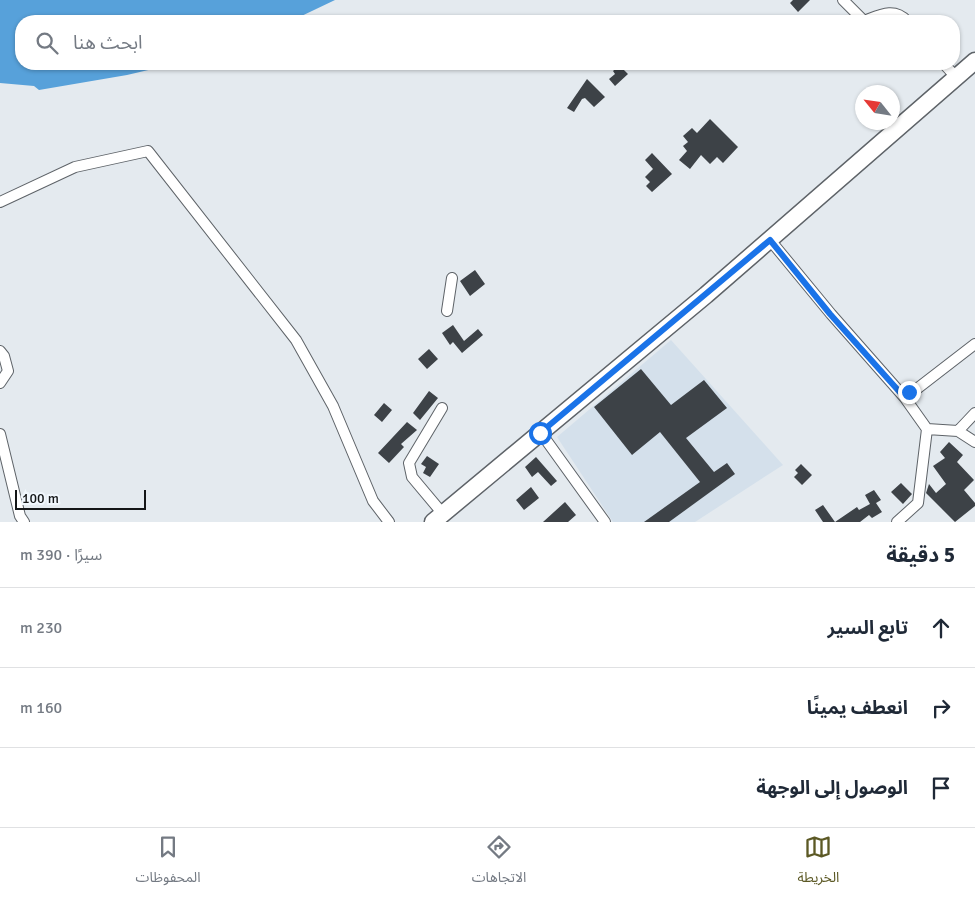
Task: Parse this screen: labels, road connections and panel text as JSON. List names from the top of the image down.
{
  "scale_bar": "100 m",
  "north": "top left",
  "page": {
    "search": "ابحث هنا",
    "scale": "100 m",
    "heading": ["5 دقيقة", "سيرًا · 390 m"],
    "list": [
      ["تابع السير", "230 m"],
      ["انعطف يمينًا", "160 m"],
      "الوصول إلى الوجهة"
    ],
    "nav": ["الخريطة", "الاتجاهات", "المحفوظات"]
  }
}
